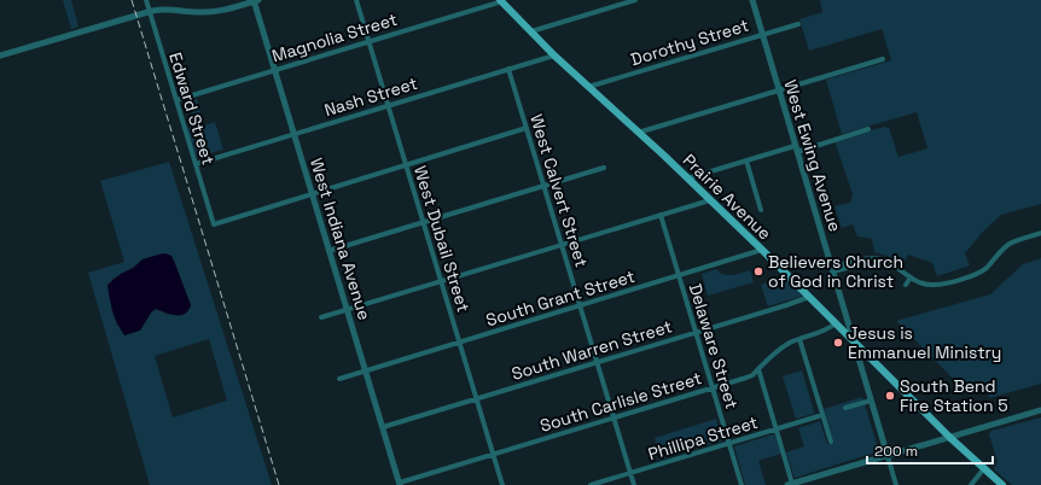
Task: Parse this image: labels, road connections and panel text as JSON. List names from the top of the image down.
{
  "streets": {
    "main road": ["Prairie Avenue"],
    "street": [
      "Magnolia Street",
      "Dorothy Street",
      "Nash Street",
      "Edward Street",
      "West Ewing Avenue",
      "West Calvert Street",
      "West Indiana Avenue",
      "West Dubail Street",
      "South Grant Street",
      "Delaware Street",
      "South Warren Street",
      "South Carlisle Street",
      "Phillipa Street"
    ]
  },
  "crossings": [
    ["Magnolia Street", "Edward Street"],
    ["Magnolia Street", "Prairie Avenue"],
    ["Magnolia Street", "West Indiana Avenue"],
    ["Magnolia Street", "West Dubail Street"],
    ["Dorothy Street", "West Ewing Avenue"],
    ["Dorothy Street", "Prairie Avenue"],
    ["Nash Street", "Edward Street"],
    ["Nash Street", "West Calvert Street"],
    ["Nash Street", "Prairie Avenue"],
    ["Nash Street", "West Indiana Avenue"],
    ["Nash Street", "West Dubail Street"],
    ["Edward Street", "West Indiana Avenue"],
    ["West Ewing Avenue", "Prairie Avenue"],
    ["West Calvert Street", "South Grant Street"],
    ["West Calvert Street", "South Warren Street"],
    ["West Calvert Street", "South Carlisle Street"],
    ["West Calvert Street", "Phillipa Street"],
    ["Prairie Avenue", "South Grant Street"],
    ["Prairie Avenue", "South Warren Street"],
    ["Prairie Avenue", "South Carlisle Street"],
    ["West Indiana Avenue", "South Grant Street"],
    ["West Indiana Avenue", "South Warren Street"],
    ["West Indiana Avenue", "South Carlisle Street"],
    ["West Dubail Street", "South Grant Street"],
    ["West Dubail Street", "South Warren Street"],
    ["West Dubail Street", "South Carlisle Street"],
    ["South Grant Street", "Delaware Street"],
    ["Delaware Street", "South Warren Street"],
    ["Delaware Street", "South Carlisle Street"],
    ["Delaware Street", "Phillipa Street"]
  ],
  "places": ["Believers Church of God in Christ", "Jesus is Emmanuel Ministry", "South Bend Fire Station 5"],
  "scale_bar": "200 m"
}
